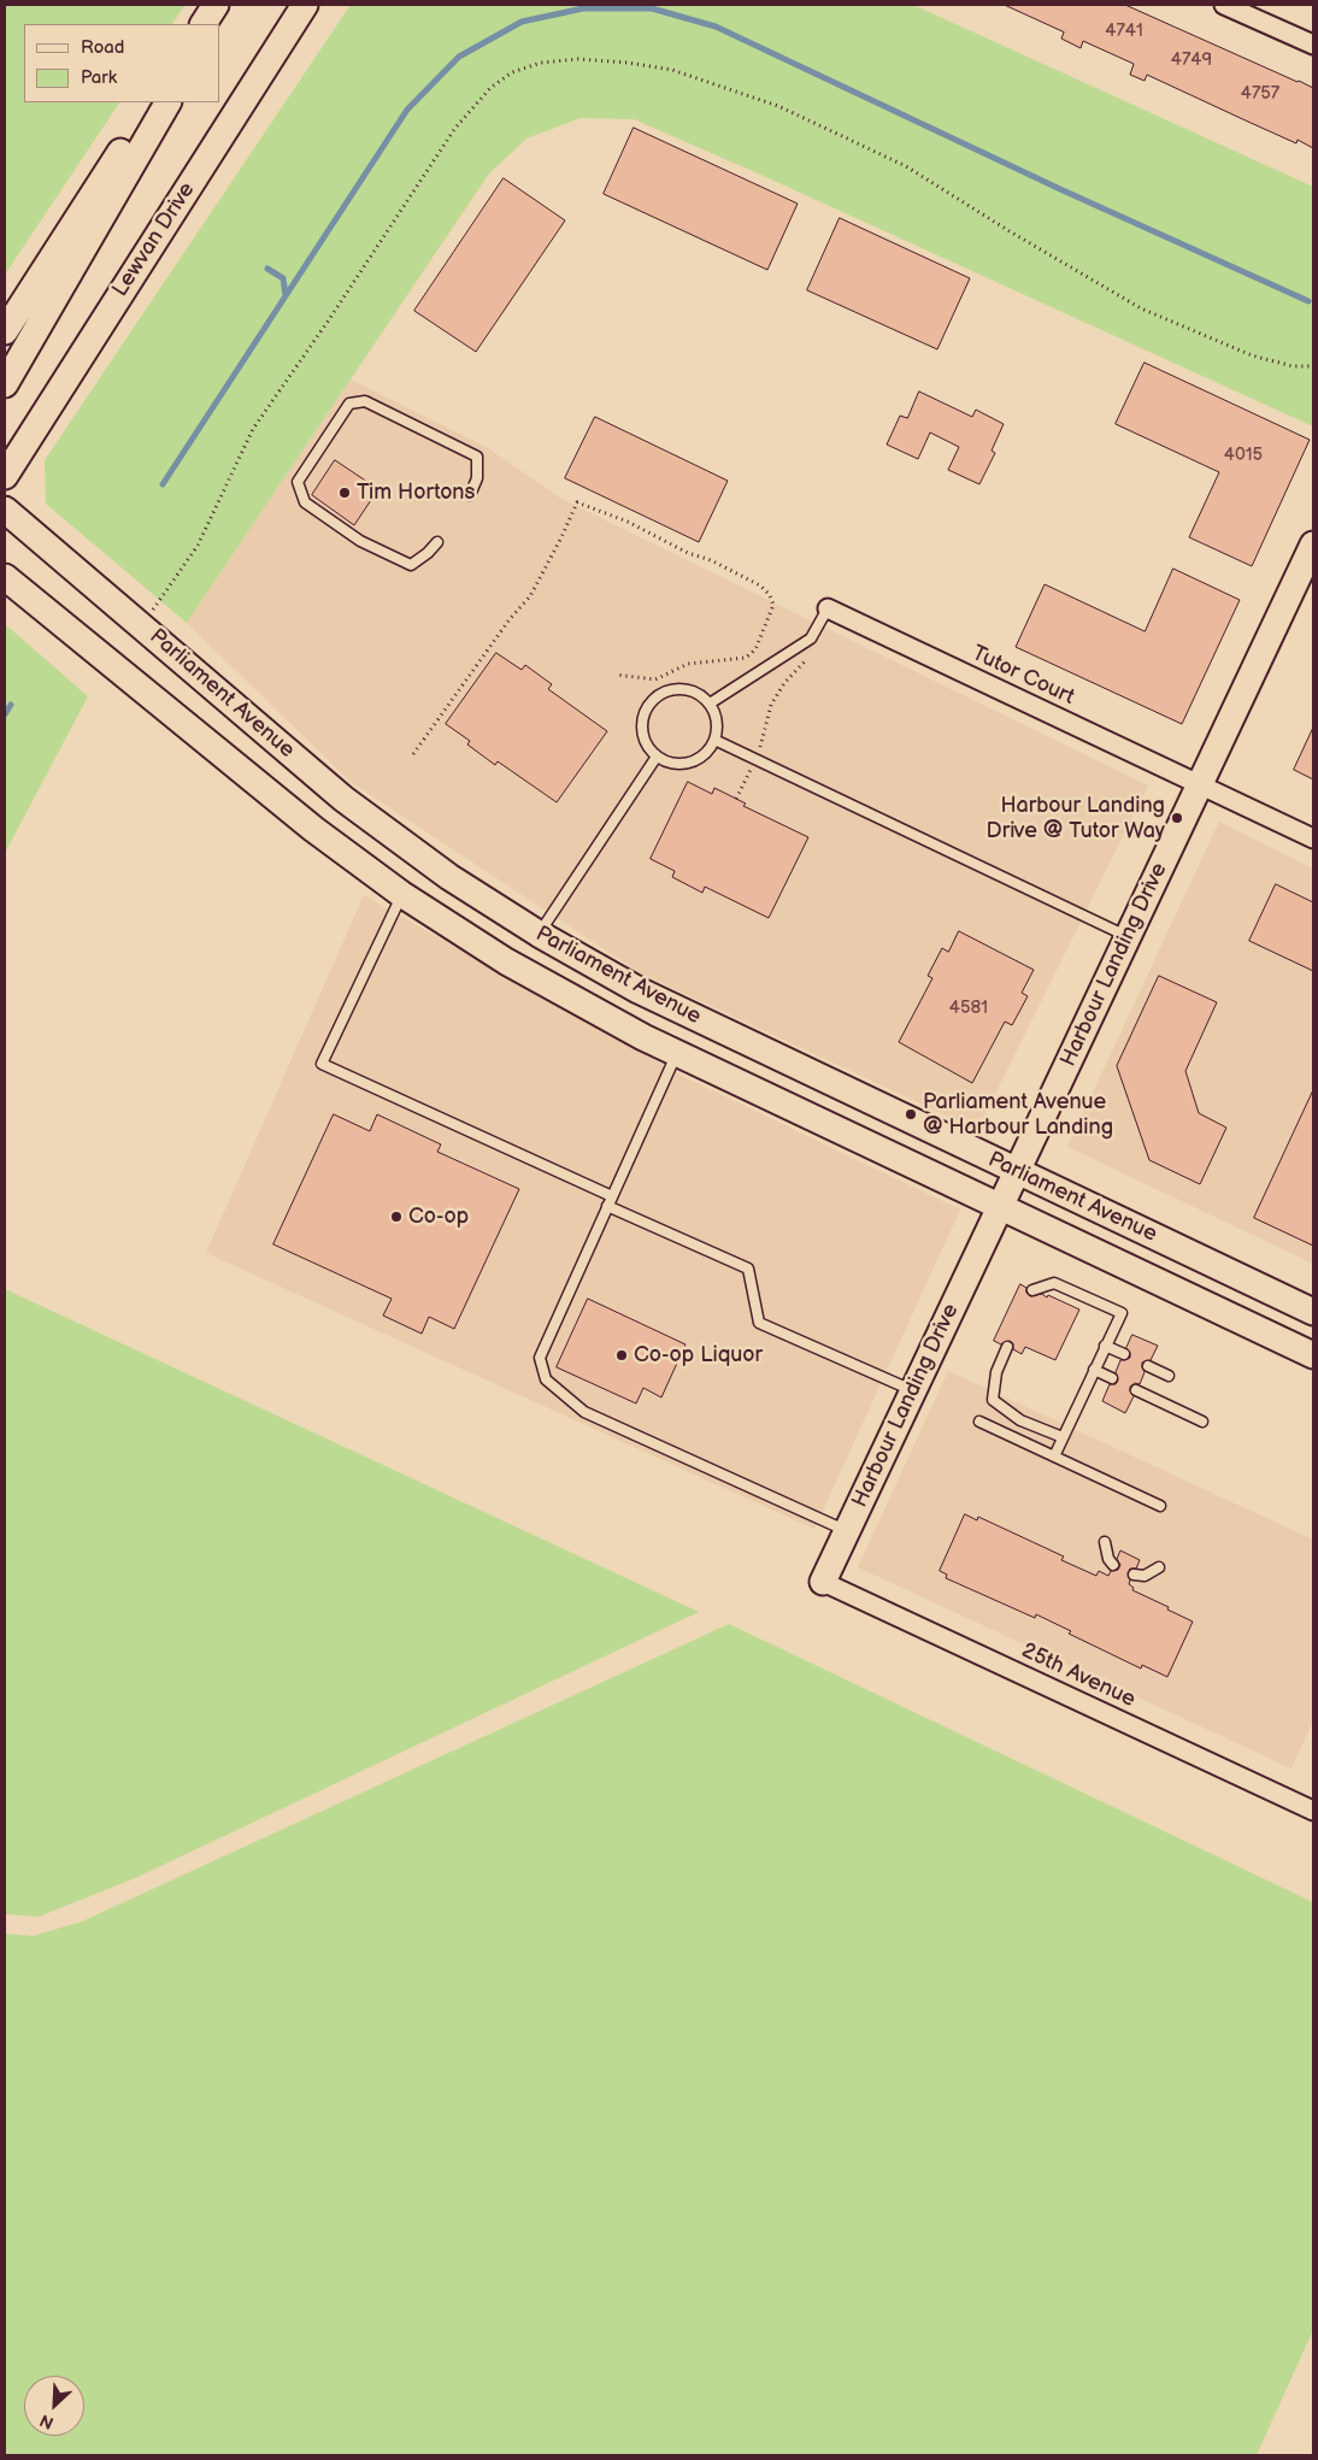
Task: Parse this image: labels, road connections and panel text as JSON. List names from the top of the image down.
{
  "streets": {
    "main road": ["Lewvan Drive", "Parliament Avenue", "Harbour Landing Drive"],
    "street": ["Tutor Court", "25th Avenue"]
  },
  "crossings": [
    ["Tutor Court", "Harbour Landing Drive"],
    ["Parliament Avenue", "Harbour Landing Drive"],
    ["Harbour Landing Drive", "25th Avenue"]
  ],
  "places": [
    "Tim Hortons",
    "Harbour Landing Drive @ Tutor Way",
    "Parliament Avenue @ Harbour Landing",
    "Co-op",
    "Co-op Liquor"
  ],
  "house_numbers": [
    "4741",
    "4749",
    "4757",
    "4015",
    "4581"
  ],
  "legend": ["Road", "Park"],
  "north": "bottom left"
}
